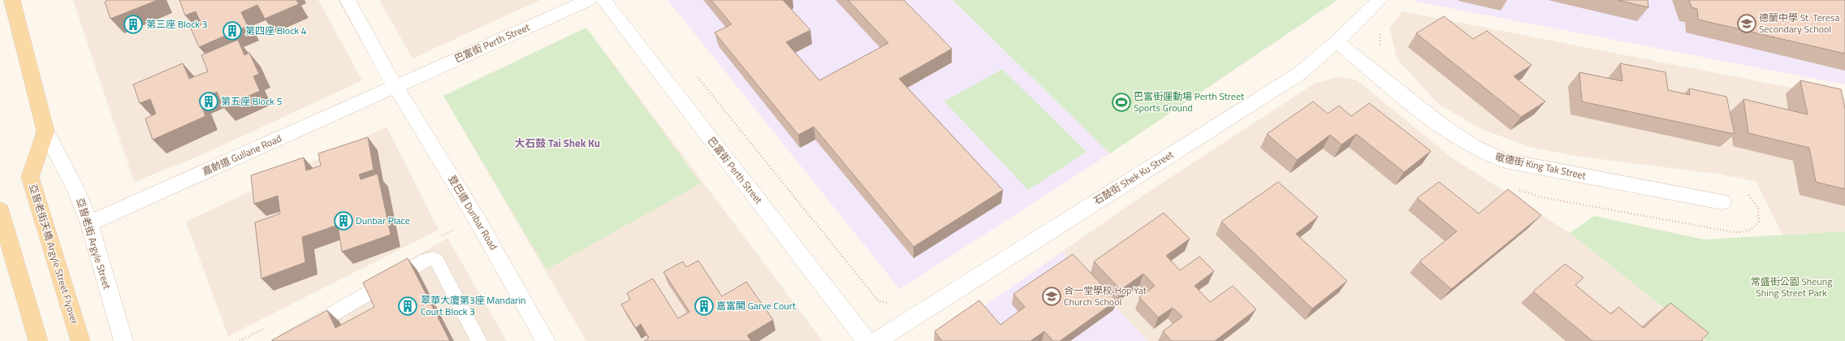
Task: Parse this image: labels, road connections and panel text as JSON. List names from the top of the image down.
{
  "streets": {
    "main road": ["亞皆老街 Argyle Street", "亞皆老街天橋 Argyle Street Flyover"],
    "street": [
      "巴富街 Perth Street",
      "嘉齡道 Gullane Road",
      "敬德街 King Tak Street",
      "石鼓街 Shek Ku Street",
      "登巴道 Dunbar Road"
    ]
  },
  "crossings": [
    ["巴富街 Perth Street", "嘉齡道 Gullane Road"],
    ["巴富街 Perth Street", "登巴道 Dunbar Road"],
    ["嘉齡道 Gullane Road", "登巴道 Dunbar Road"],
    ["嘉齡道 Gullane Road", "亞皆老街 Argyle Street"],
    ["敬德街 King Tak Street", "石鼓街 Shek Ku Street"],
    ["亞皆老街 Argyle Street", "亞皆老街天橋 Argyle Street Flyover"]
  ],
  "districts": ["大石鼓 Tai Shek Ku"],
  "parks": ["常盛街公園 Sheung Shing Street Park"],
  "places": {
    "school or university": ["德蘭中學 St. Teresa Secondary School", "合一堂學校 Hop Yat Church School"],
    "building": [
      "第三座 Block 3",
      "第四座 Block 4",
      "第五座 Block 5",
      "Dunbar Place",
      "翠華大廈第3座 Mandarin Court Block 3",
      "嘉富閣 Garve Court"
    ],
    "sports": ["巴富街運動場 Perth Street Sports Ground"]
  }
}
